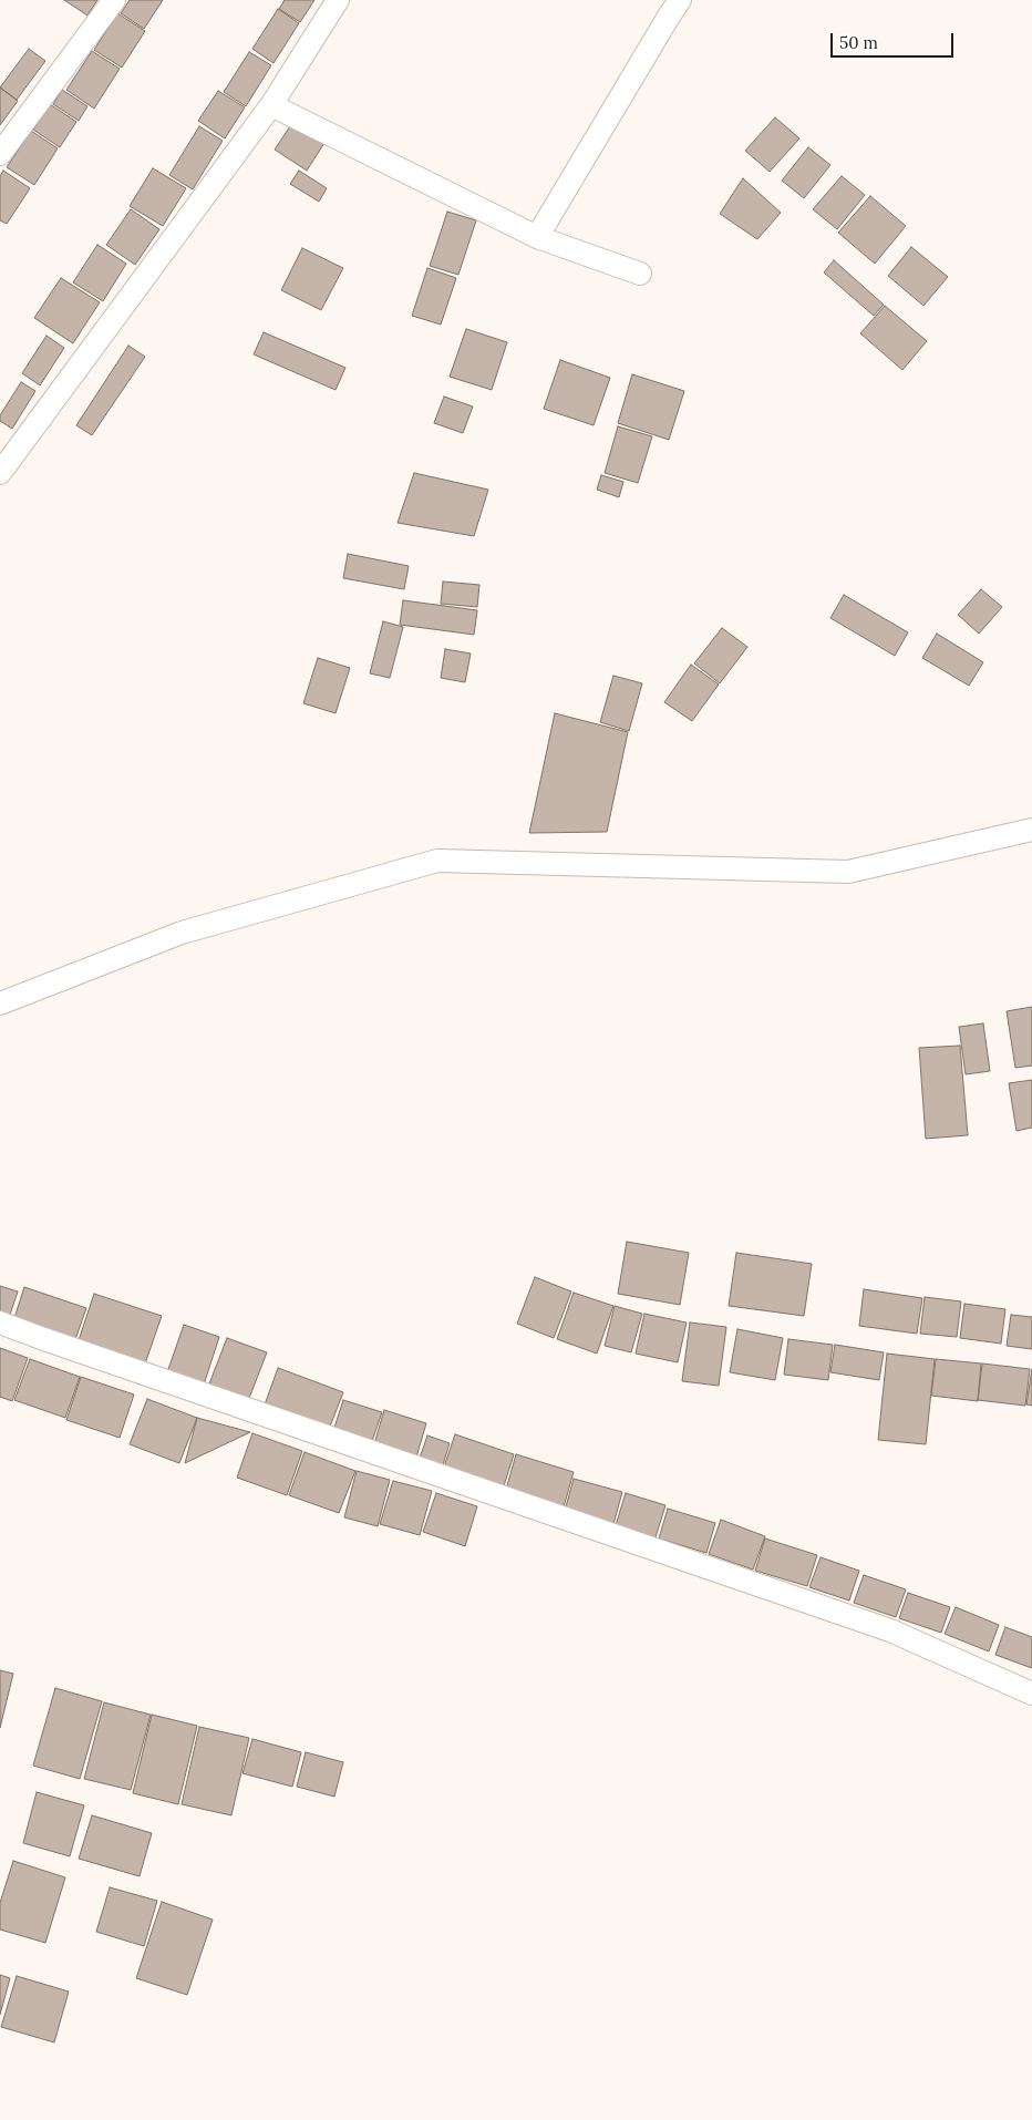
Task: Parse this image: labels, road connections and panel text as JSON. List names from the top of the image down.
{
  "scale_bar": "50 m"
}
